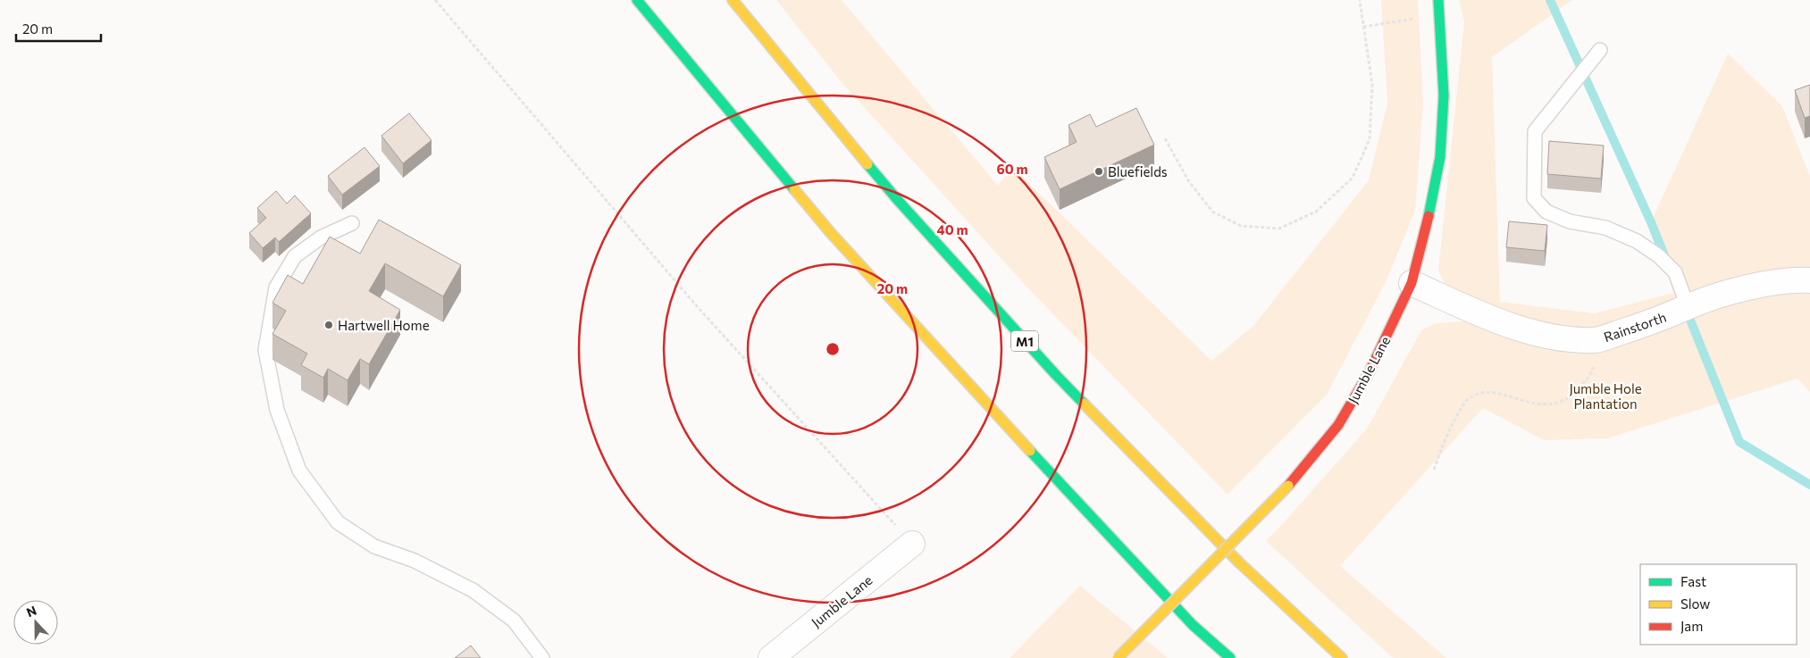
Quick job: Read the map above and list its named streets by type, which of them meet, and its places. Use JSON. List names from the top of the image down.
{
  "streets": {
    "main road": ["M1", "Jumble Lane"],
    "street": ["Rainstorth"]
  },
  "crossings": [
    ["Rainstorth", "Jumble Lane"]
  ],
  "parks": ["Jumble Hole Plantation"],
  "places": ["Bluefields", "Hartwell Home"],
  "legend": ["Fast", "Slow", "Jam"],
  "scale_bar": "20 m",
  "north": "top",
  "rings": ["60 m", "40 m", "20 m"]
}
